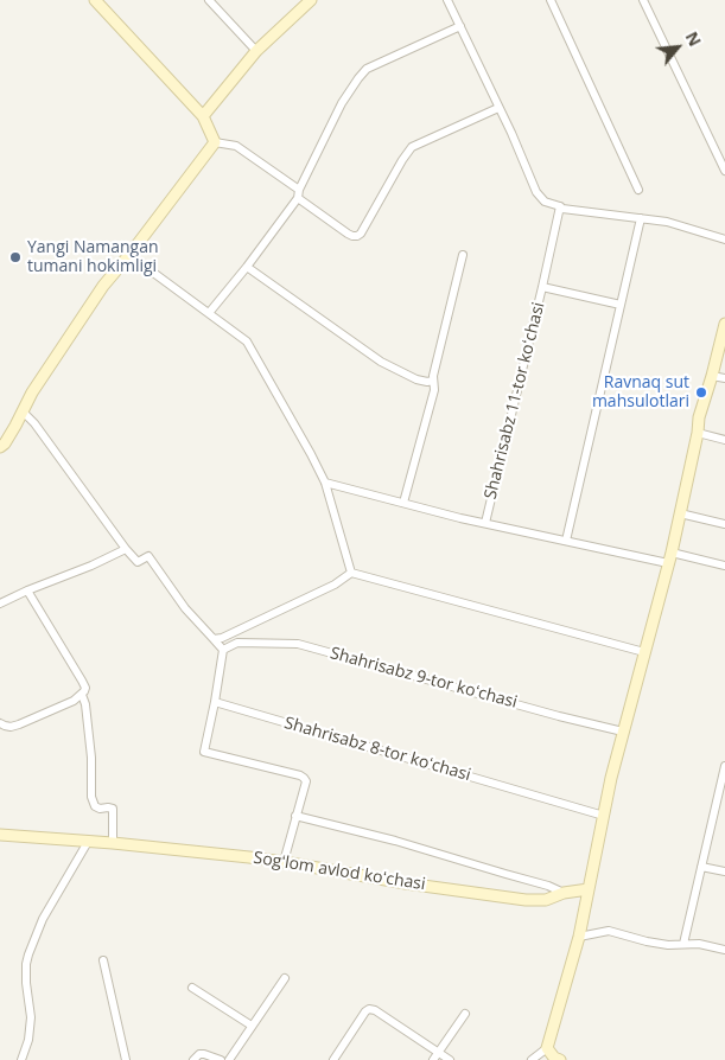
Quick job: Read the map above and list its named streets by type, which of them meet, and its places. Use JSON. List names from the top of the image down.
{
  "streets": {
    "street": [
      "Shahrisabz 11-tor koʻchasi",
      "Shahrisabz 9-tor koʻchasi",
      "Shahrisabz 8-tor koʻchasi",
      "Sogʻlom avlod koʻchasi"
    ]
  },
  "places": ["Yangi Namangan tumani hokimligi", "Ravnaq sut mahsulotlari"],
  "north": "top right"
}
